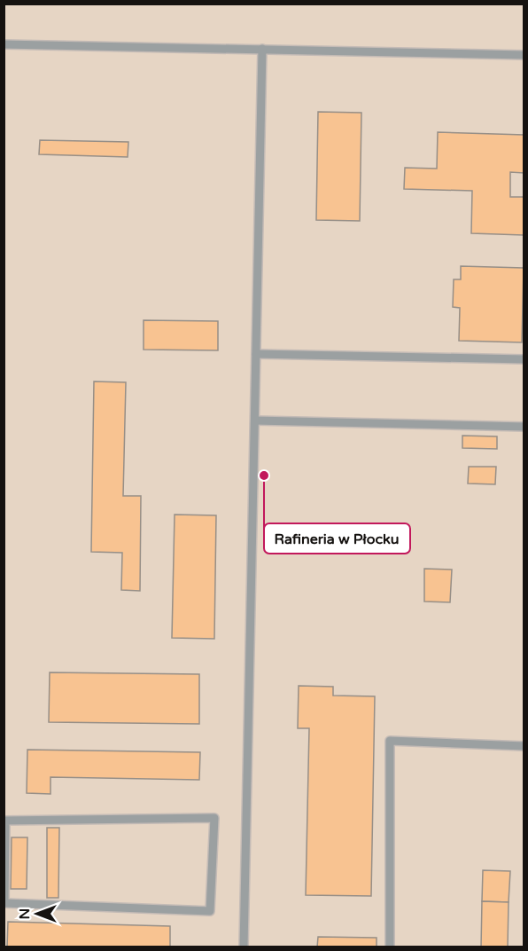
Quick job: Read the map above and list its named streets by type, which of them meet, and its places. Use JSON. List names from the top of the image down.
{
  "places": ["Rafineria w Płocku"],
  "north": "left"
}
